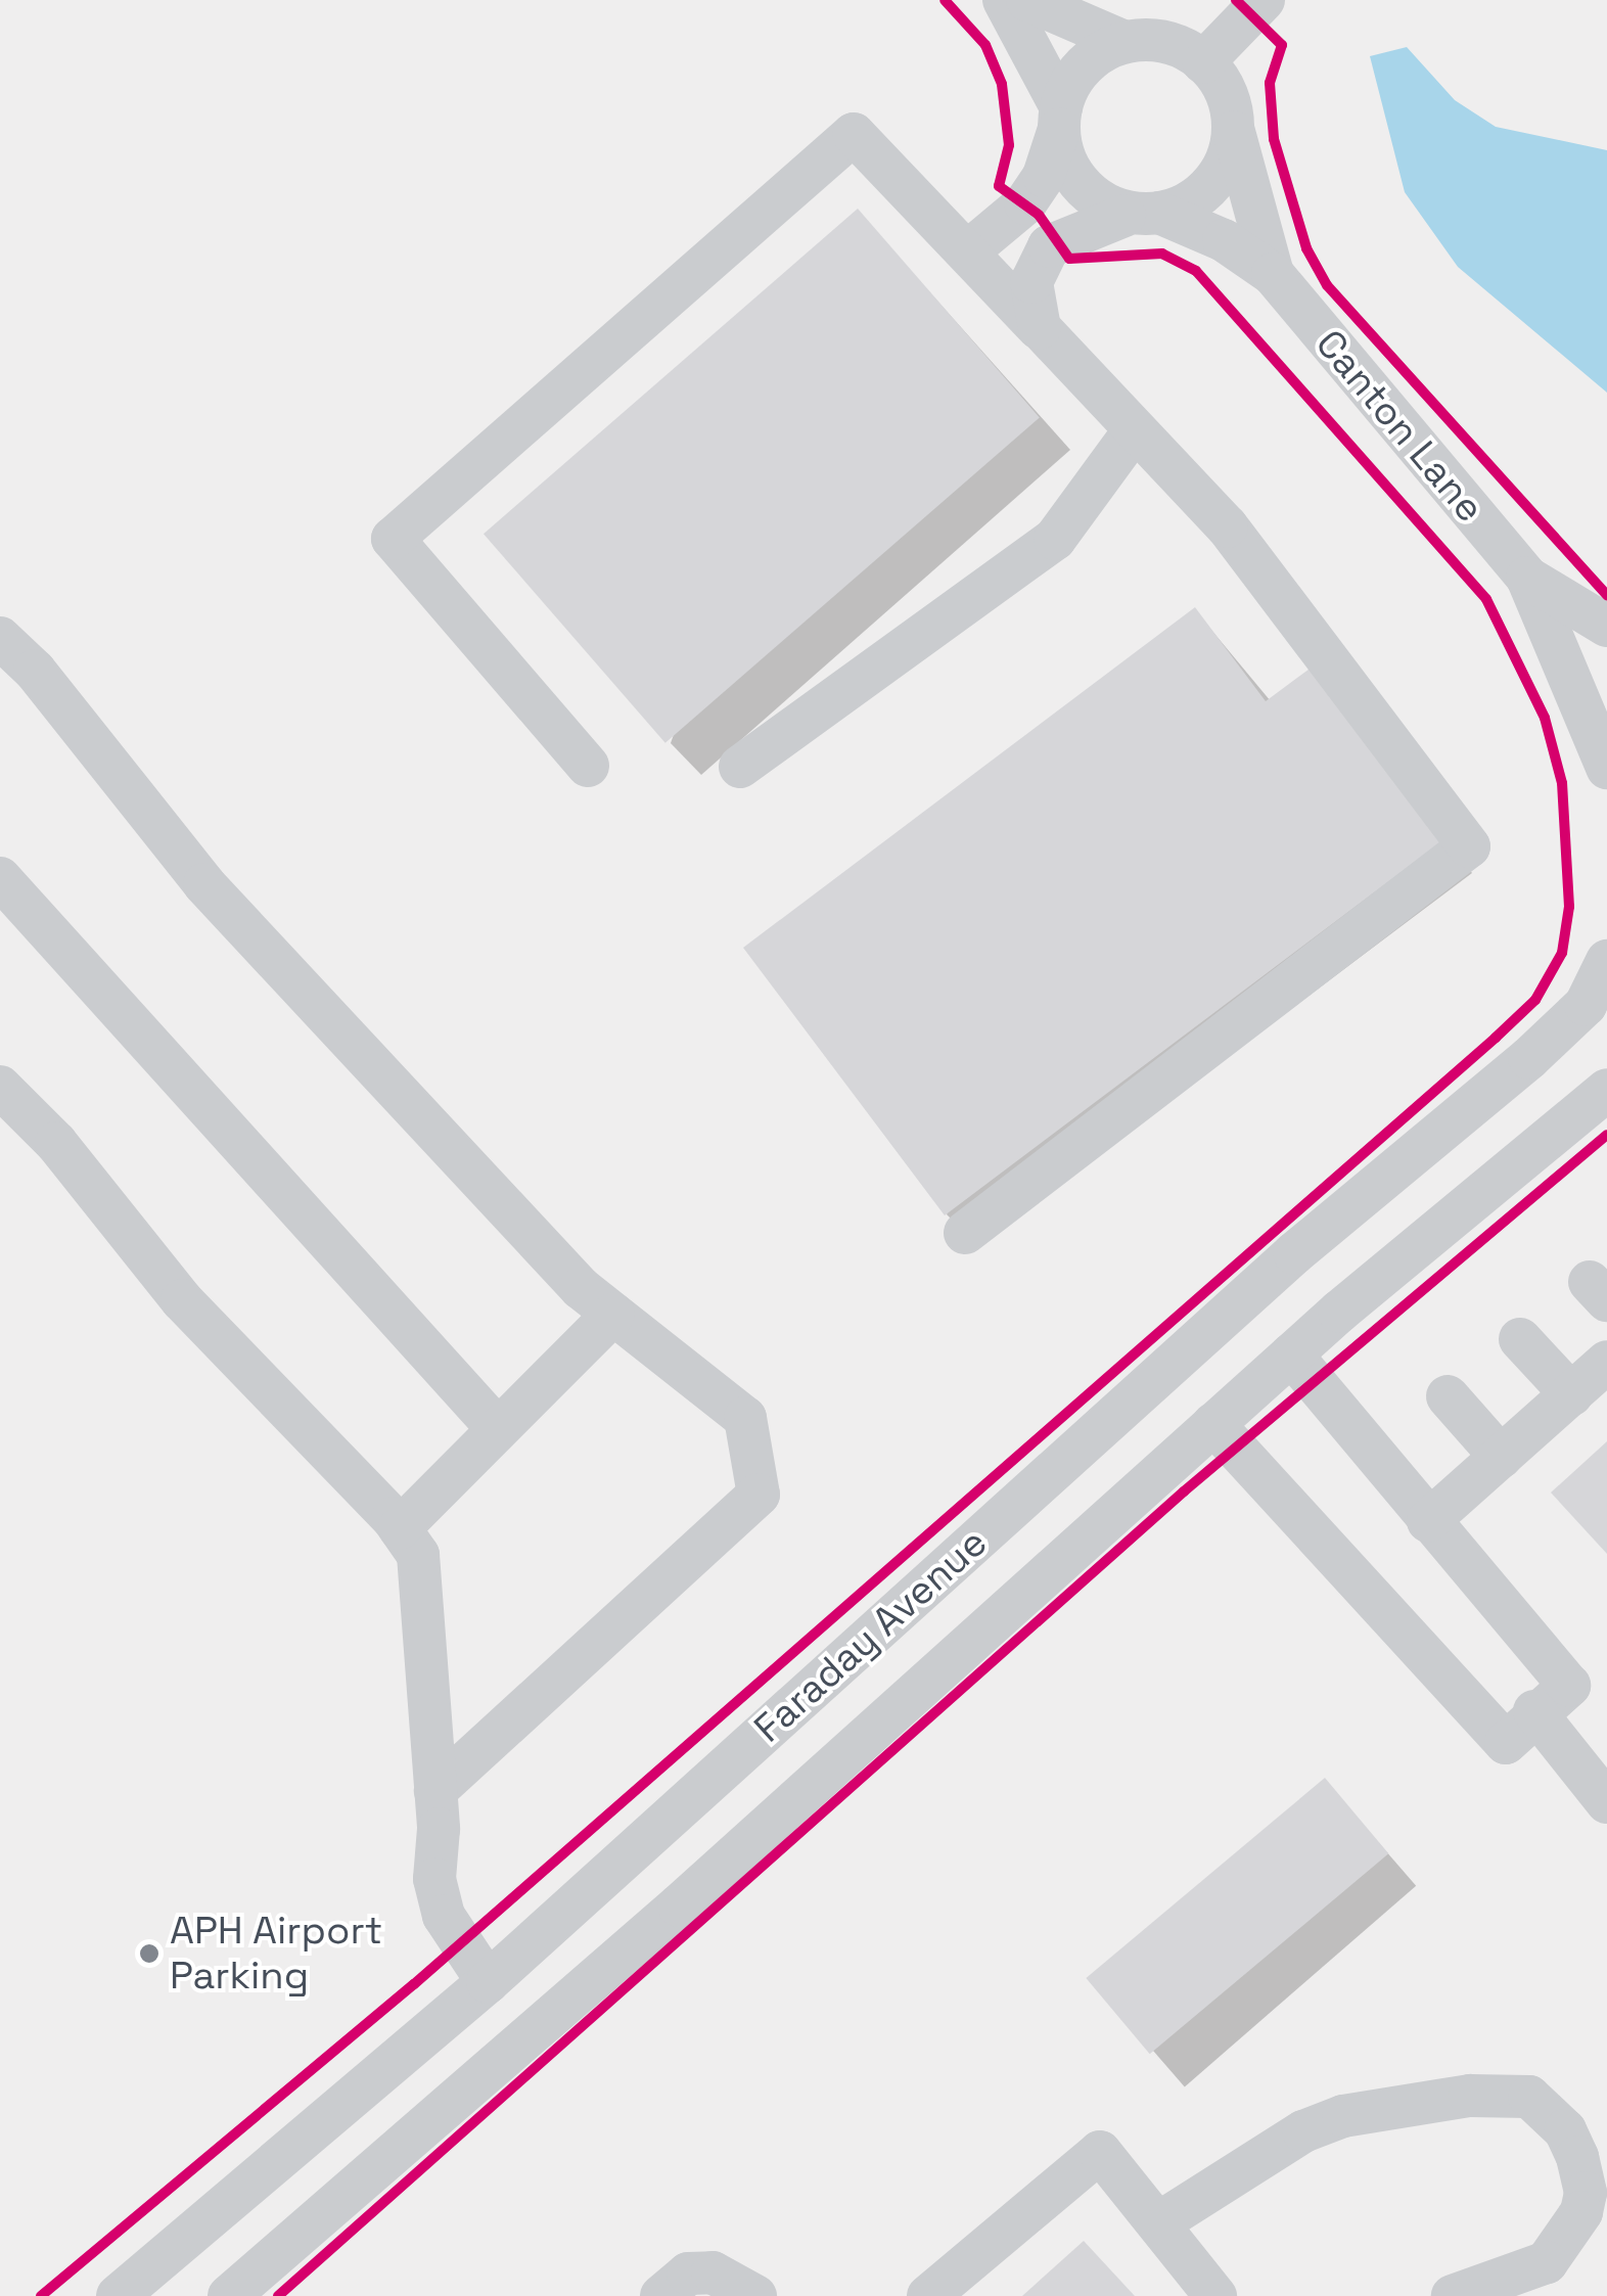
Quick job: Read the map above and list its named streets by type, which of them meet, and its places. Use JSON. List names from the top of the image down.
{
  "streets": {
    "street": ["Canton Lane", "Faraday Avenue"]
  },
  "places": ["APH Airport Parking"]
}
